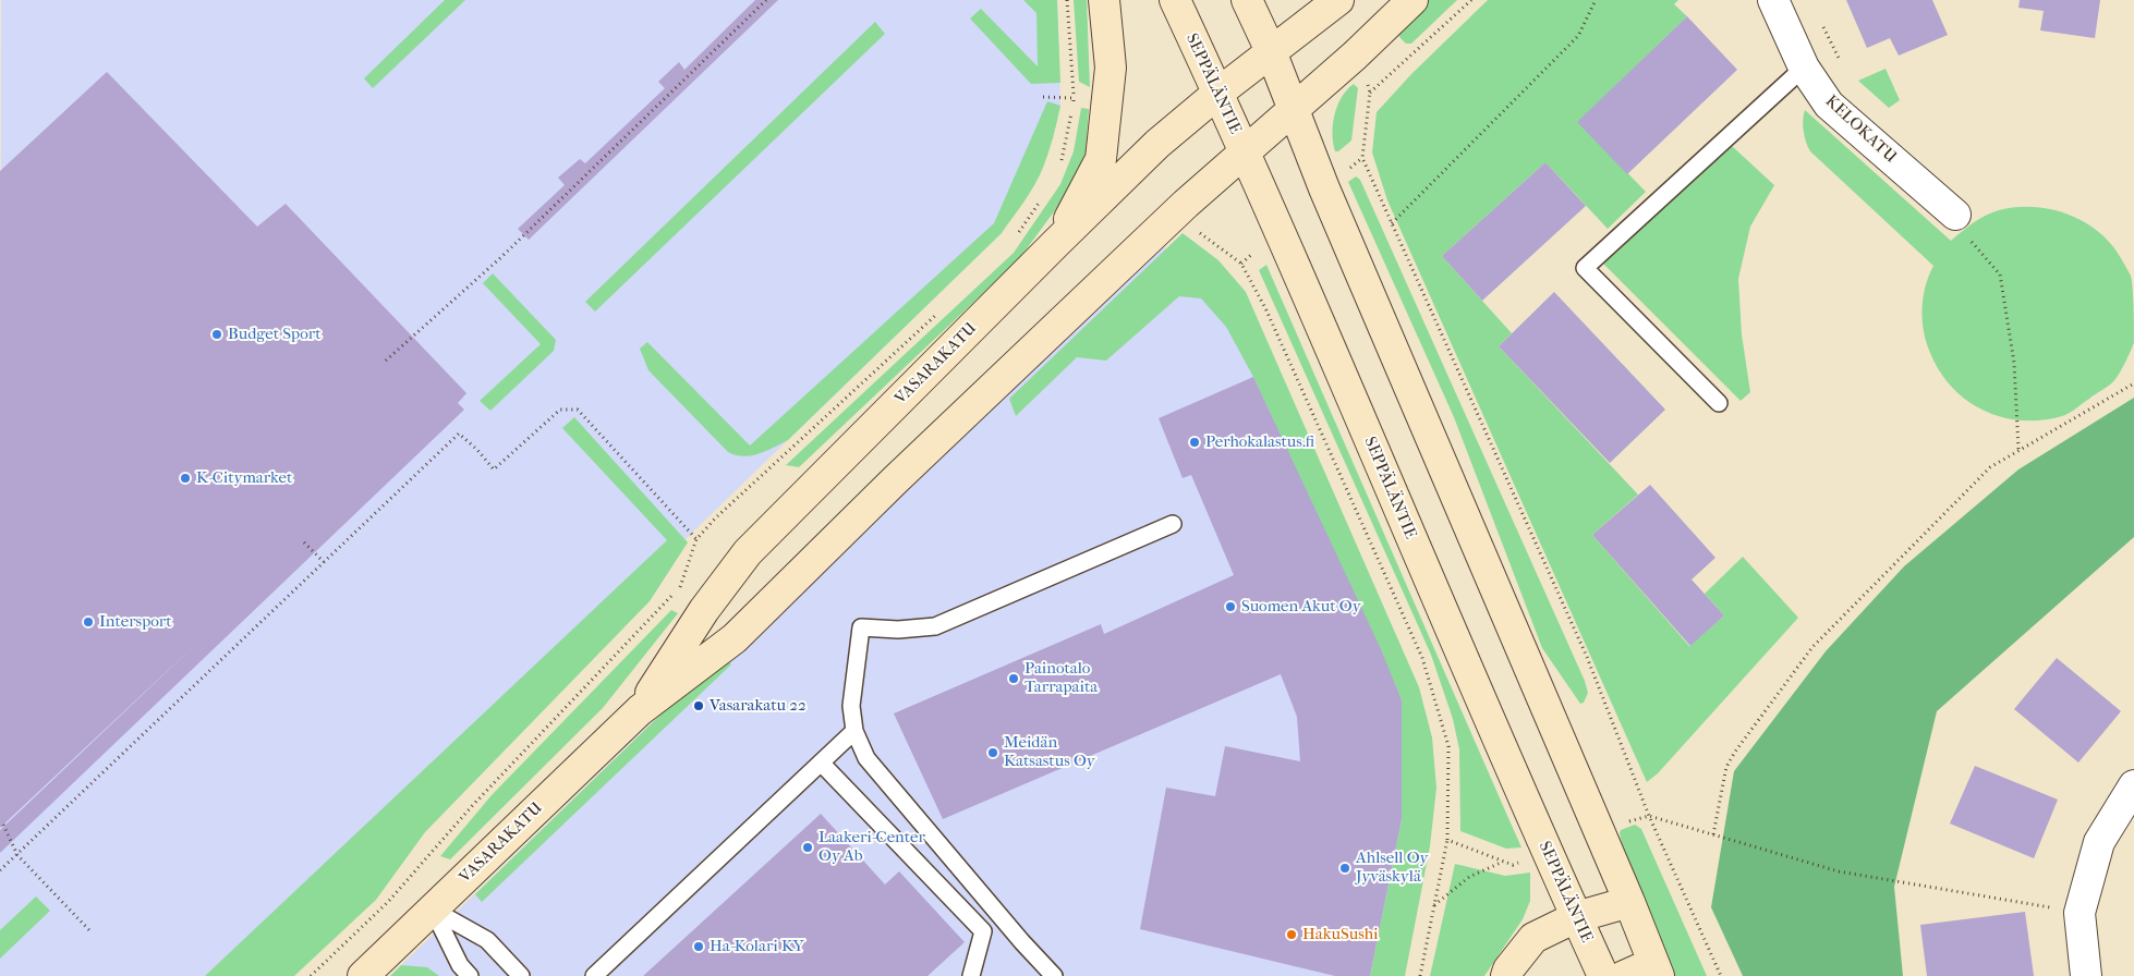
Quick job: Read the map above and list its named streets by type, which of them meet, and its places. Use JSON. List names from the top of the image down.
{
  "streets": {
    "street": ["SEPPÄLÄNTIE", "KELOKATU", "VASARAKATU"]
  },
  "crossings": [
    ["SEPPÄLÄNTIE", "VASARAKATU"]
  ],
  "places": [
    "Budget Sport",
    "Perhokalastus.fi",
    "K-Citymarket",
    "Suomen Akut Oy",
    "Intersport",
    "Painotalo Tarrapaita",
    "Vasarakatu 22",
    "Meidän Katsastus Oy",
    "Laakeri-Center Oy Ab",
    "Ahlsell Oy Jyväskylä",
    "HakuSushi",
    "Ha-Kolari KY"
  ]
}
